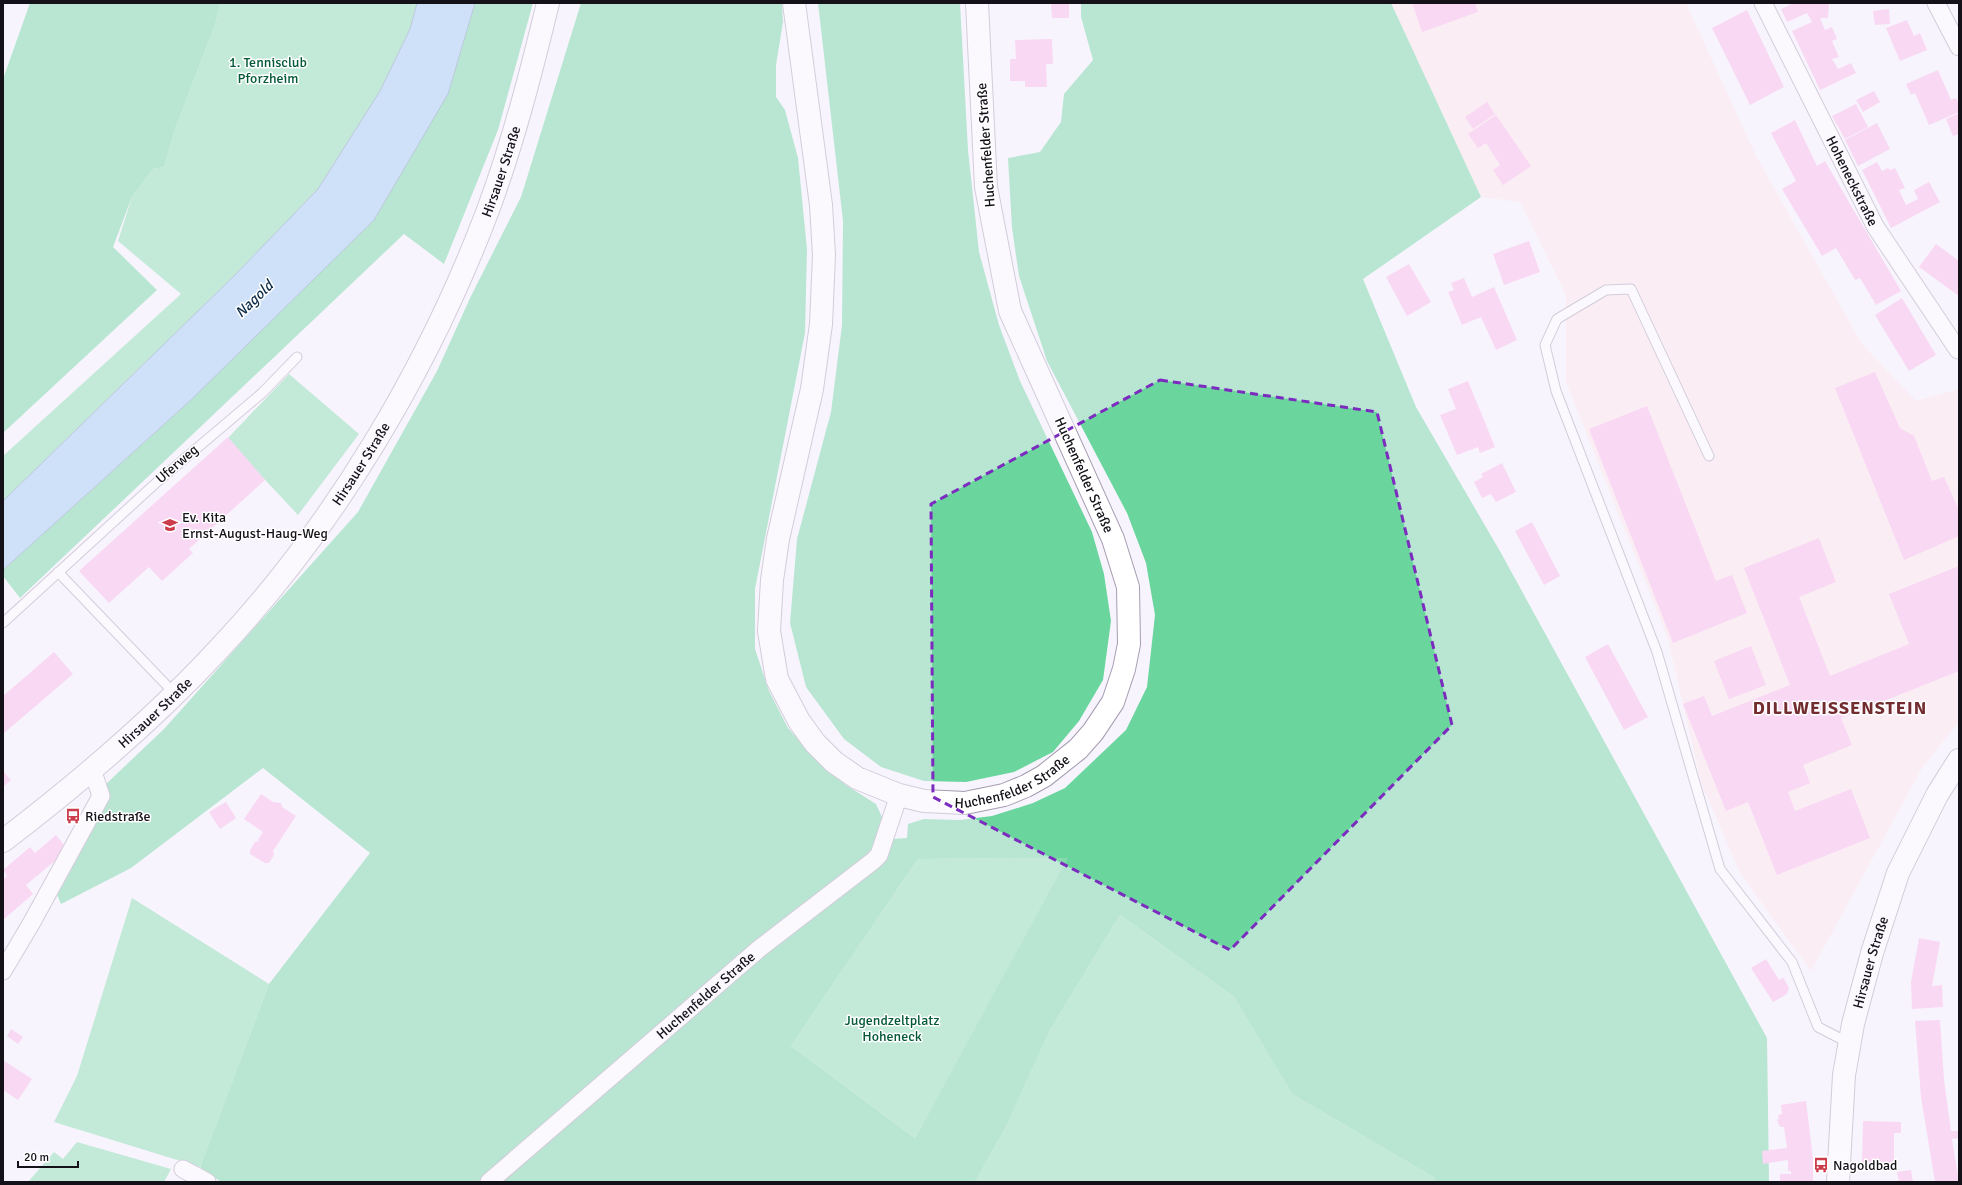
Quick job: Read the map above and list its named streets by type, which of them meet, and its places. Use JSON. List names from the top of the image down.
{
  "streets": {
    "main road": ["Huchenfelder Straße", "Hirsauer Straße"],
    "street": ["Hoheneckstraße"],
    "lane": ["Uferweg"]
  },
  "districts": ["DILLWEISSENSTEIN"],
  "water": ["Nagold"],
  "parks": ["1. Tennisclub Pforzheim", "Jugendzeltplatz Hoheneck"],
  "places": {
    "school or university": ["Ev. Kita Ernst-August-Haug-Weg"],
    "bus stop": ["Riedstraße", "Nagoldbad"]
  },
  "scale_bar": "20 m"
}
